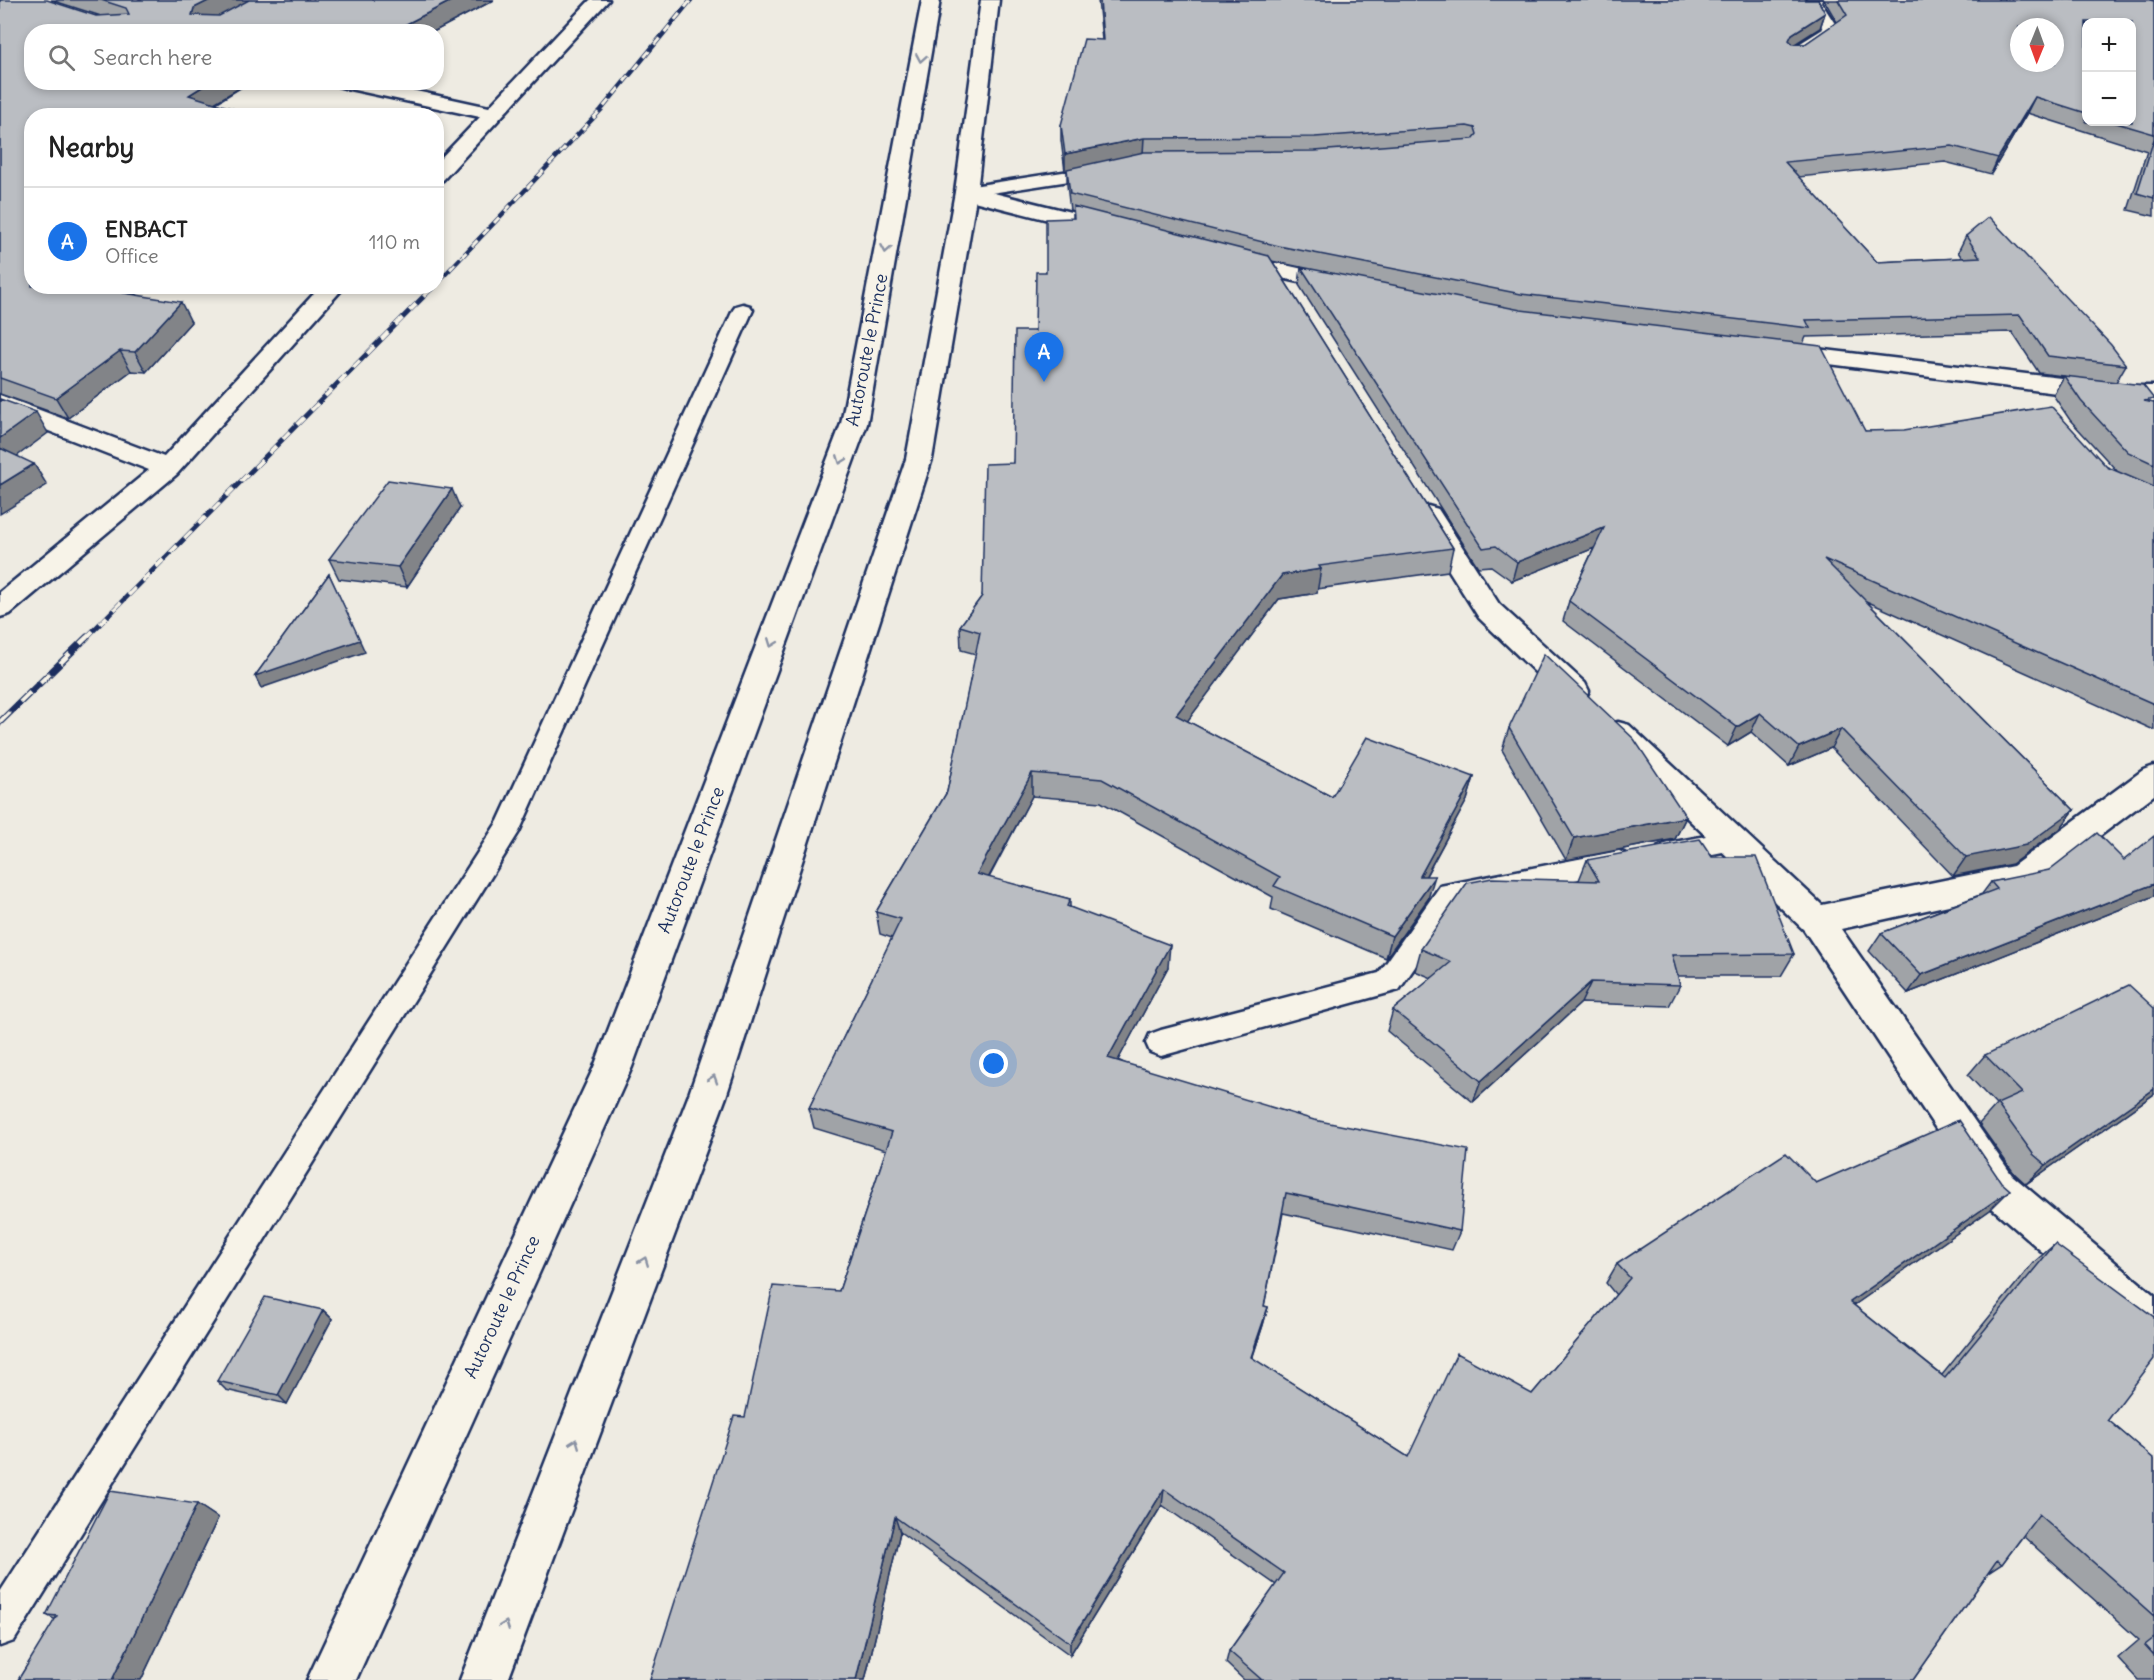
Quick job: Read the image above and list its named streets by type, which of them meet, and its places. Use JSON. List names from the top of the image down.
{
  "streets": {
    "main road": ["Autoroute le Prince"]
  },
  "north": "bottom",
  "page": {
    "map_buttons": ["+", "−"],
    "search": "Search here",
    "heading": "Nearby",
    "list": [
      {
        "mark": "A",
        "name": "ENBACT",
        "note": "Office",
        "value": "110 m"
      }
    ],
    "pins": "A"
  }
}
